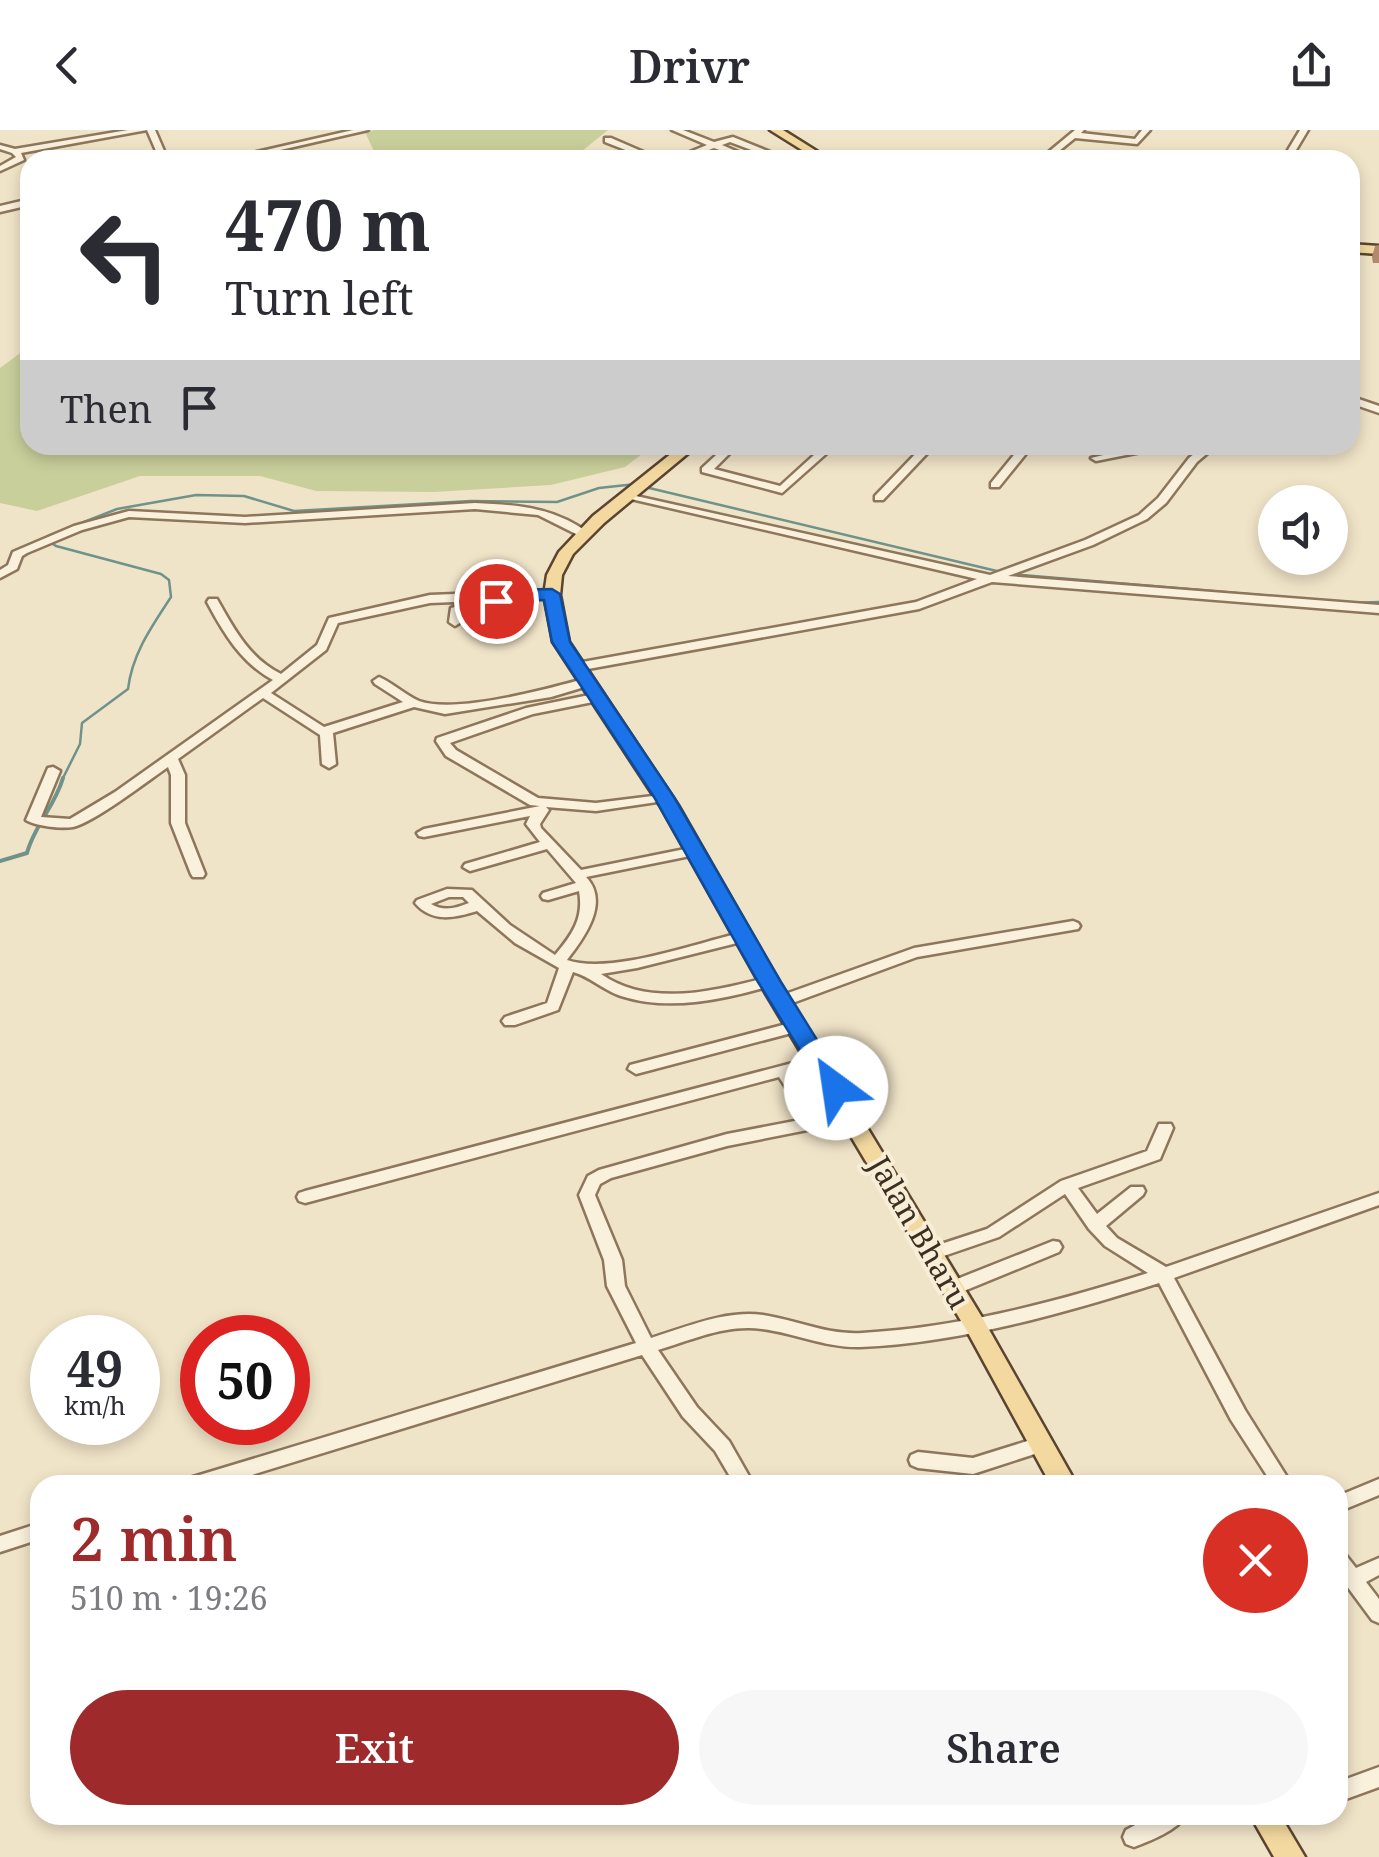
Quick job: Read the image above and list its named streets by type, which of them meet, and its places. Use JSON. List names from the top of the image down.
{
  "streets": {
    "main road": ["Jalan Bharu"]
  },
  "page": {
    "header": "Drivr",
    "turn": ["470 m", "Turn left"],
    "then": "Then",
    "speed": "49 km/h",
    "limit": "50",
    "heading": ["2 min", "510 m · 19:26"],
    "buttons": ["Exit", "Share"]
  }
}
